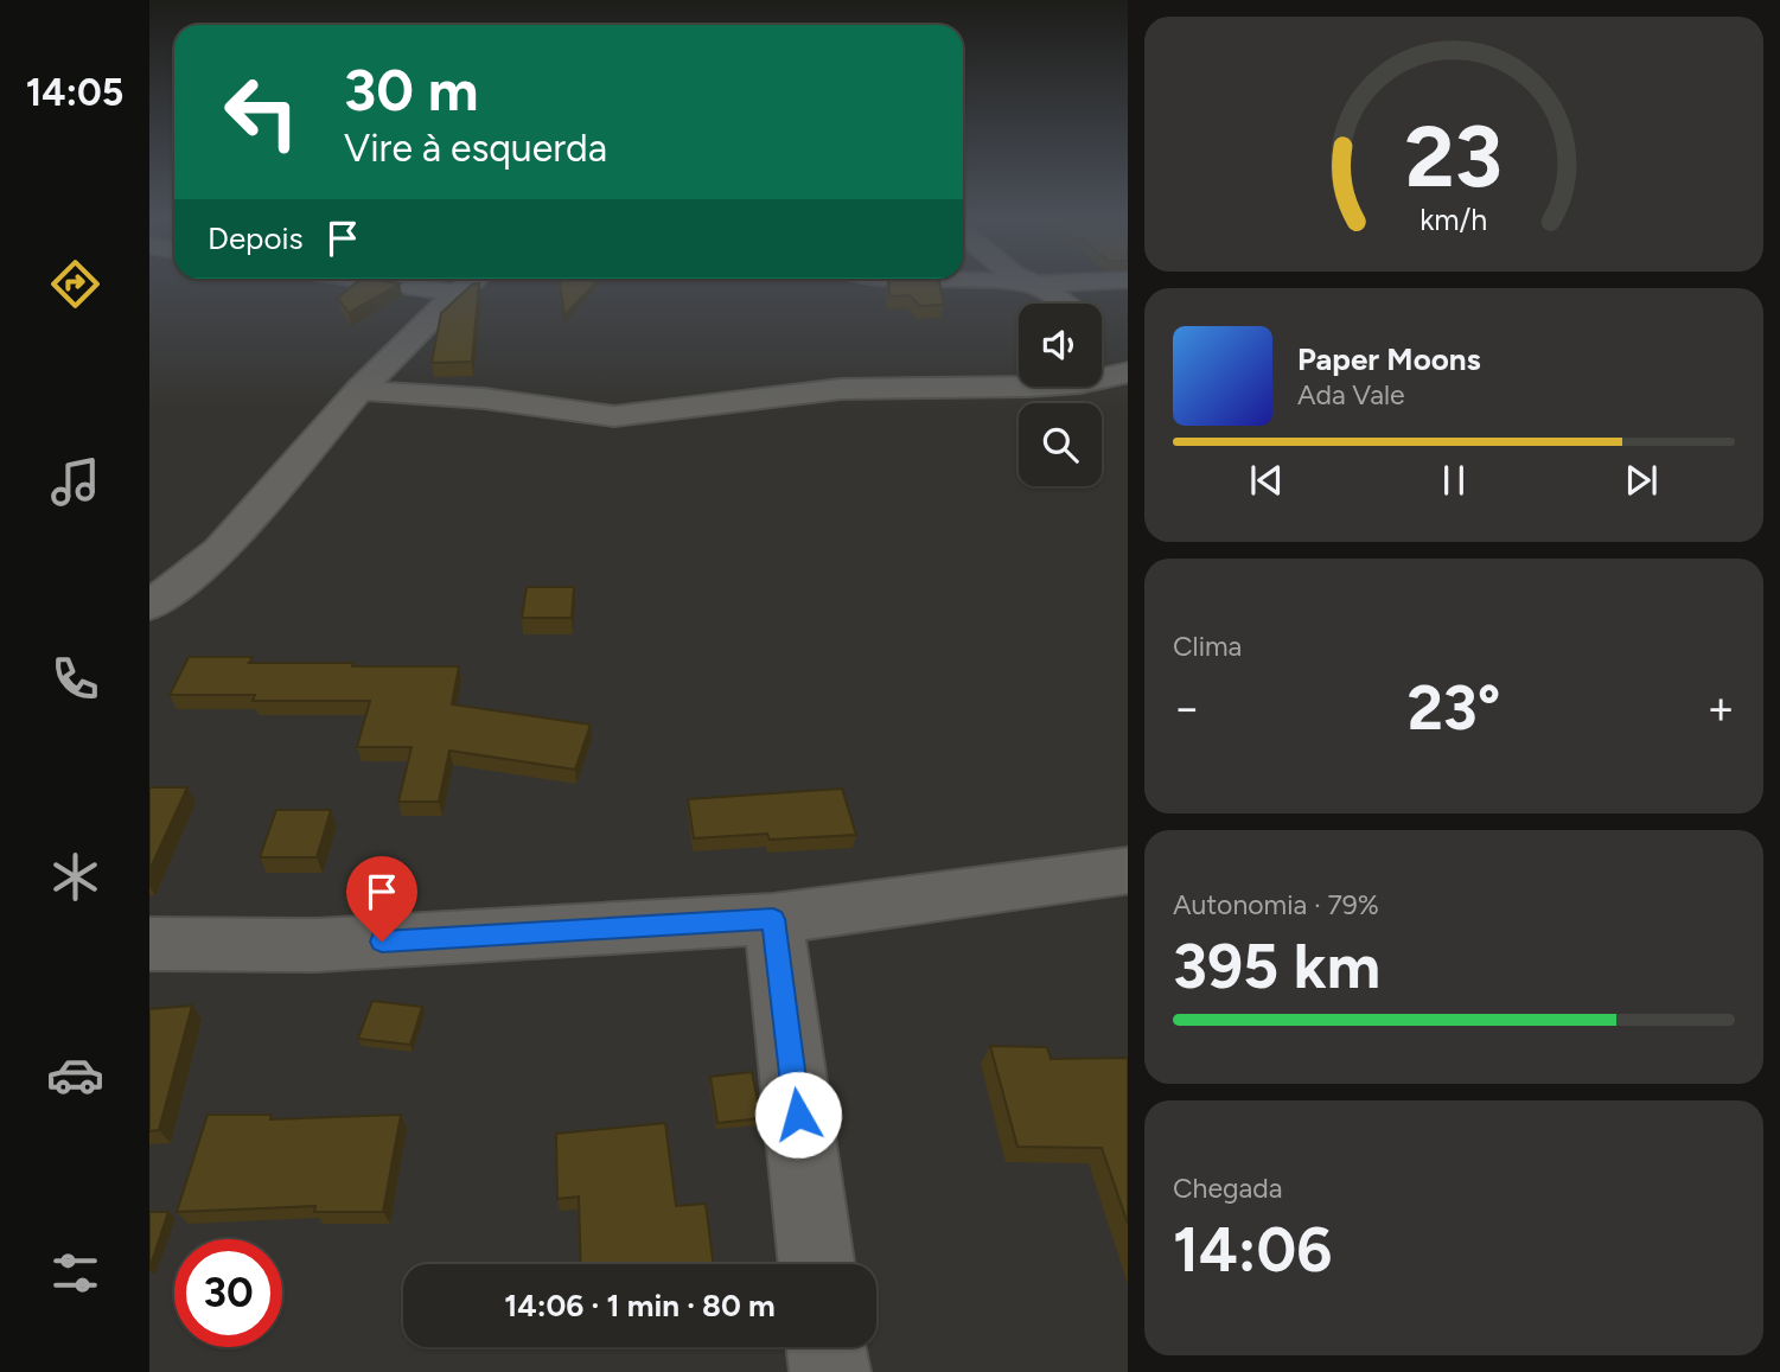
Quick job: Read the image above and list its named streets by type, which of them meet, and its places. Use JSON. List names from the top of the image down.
{
  "page": {
    "tabs": "14:05",
    "turn": ["30 m", "Vire à esquerda"],
    "then": "Depois",
    "song": ["Paper Moons", "Ada Vale"],
    "tile": [
      "Clima",
      ["Autonomia · 79%", "395 km"],
      ["Chegada", "14:06"]
    ],
    "heat": ["−", "23°", "+"],
    "limit": "30",
    "trip": "14:06 · 1 min · 80 m",
    "gauge": ["23", "km/h"]
  }
}
